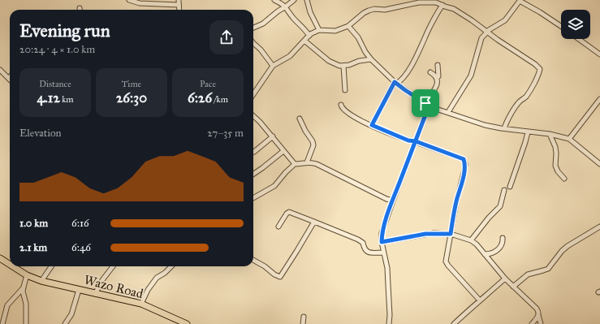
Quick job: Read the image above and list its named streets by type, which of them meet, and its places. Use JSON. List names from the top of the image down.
{
  "streets": {
    "main road": ["Wazo Road"]
  },
  "page": {
    "heading": ["Evening run", "20:24 · 4 × 1.0 km"],
    "stats": [
      ["Distance", "4.12 km"],
      ["Time", "26:30"],
      ["Pace", "6:26 /km"]
    ],
    "chart": ["Elevation", "27–35 m"],
    "list": [
      {
        "name": "1.0 km",
        "note": "6:16"
      },
      {
        "name": "2.1 km",
        "note": "6:46"
      }
    ]
  }
}
